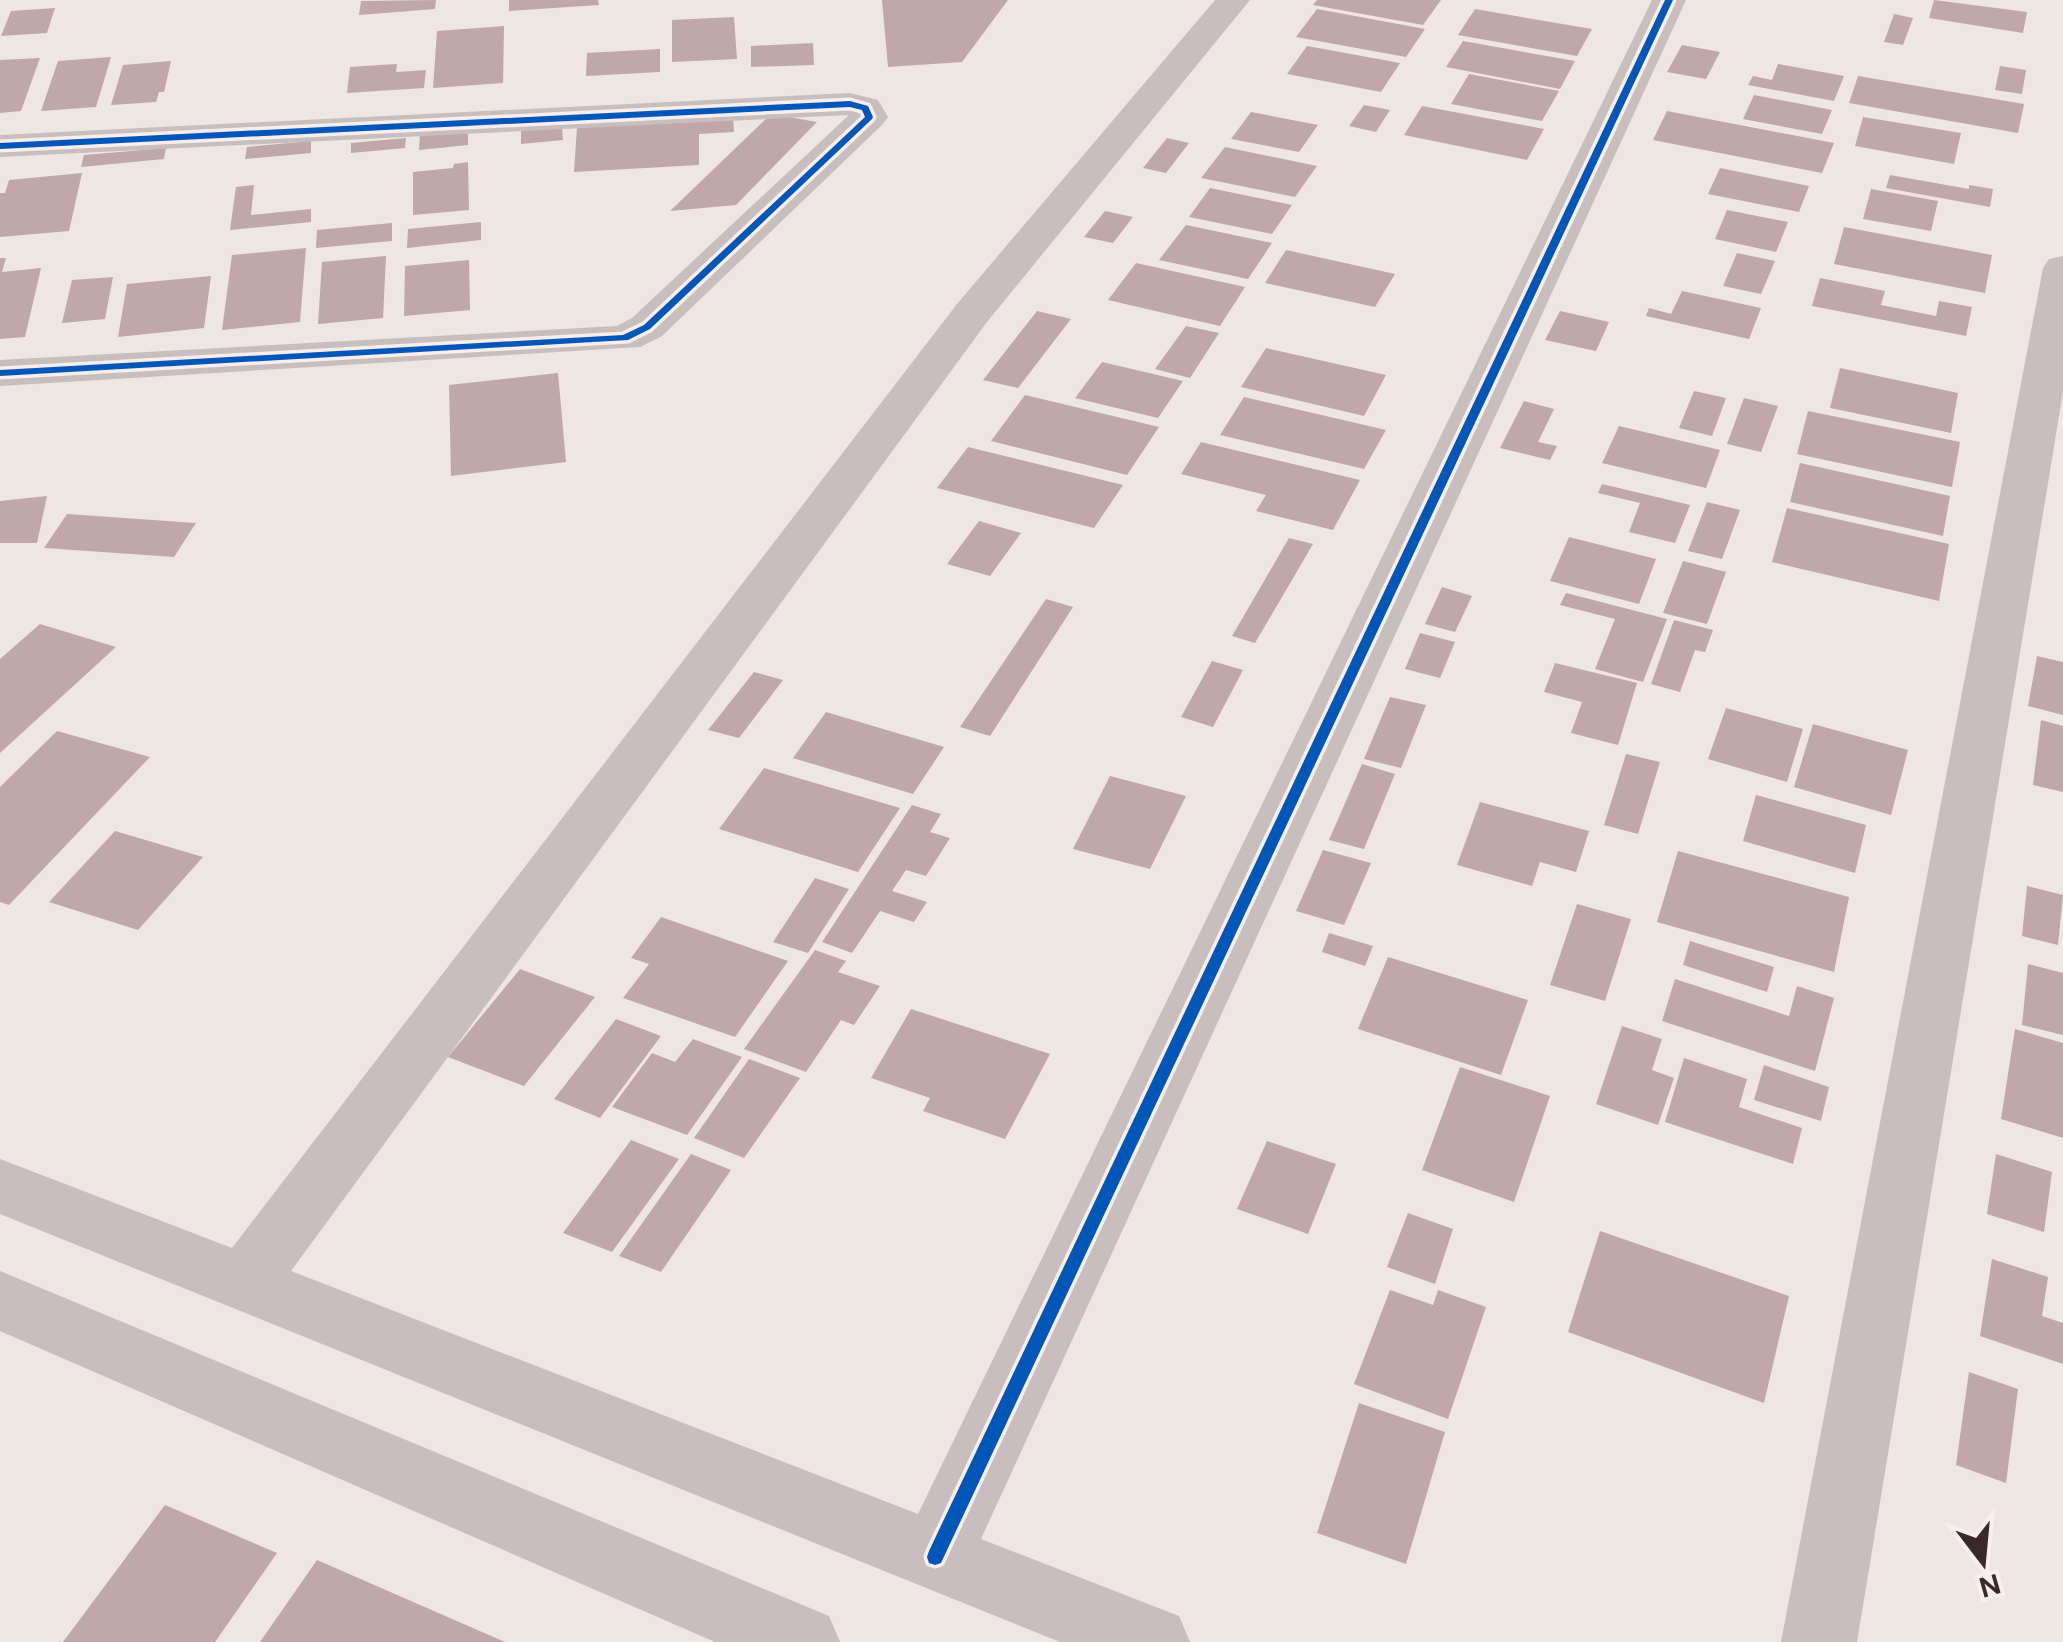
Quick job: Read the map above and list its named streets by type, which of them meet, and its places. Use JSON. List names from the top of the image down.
{
  "north": "bottom"
}
